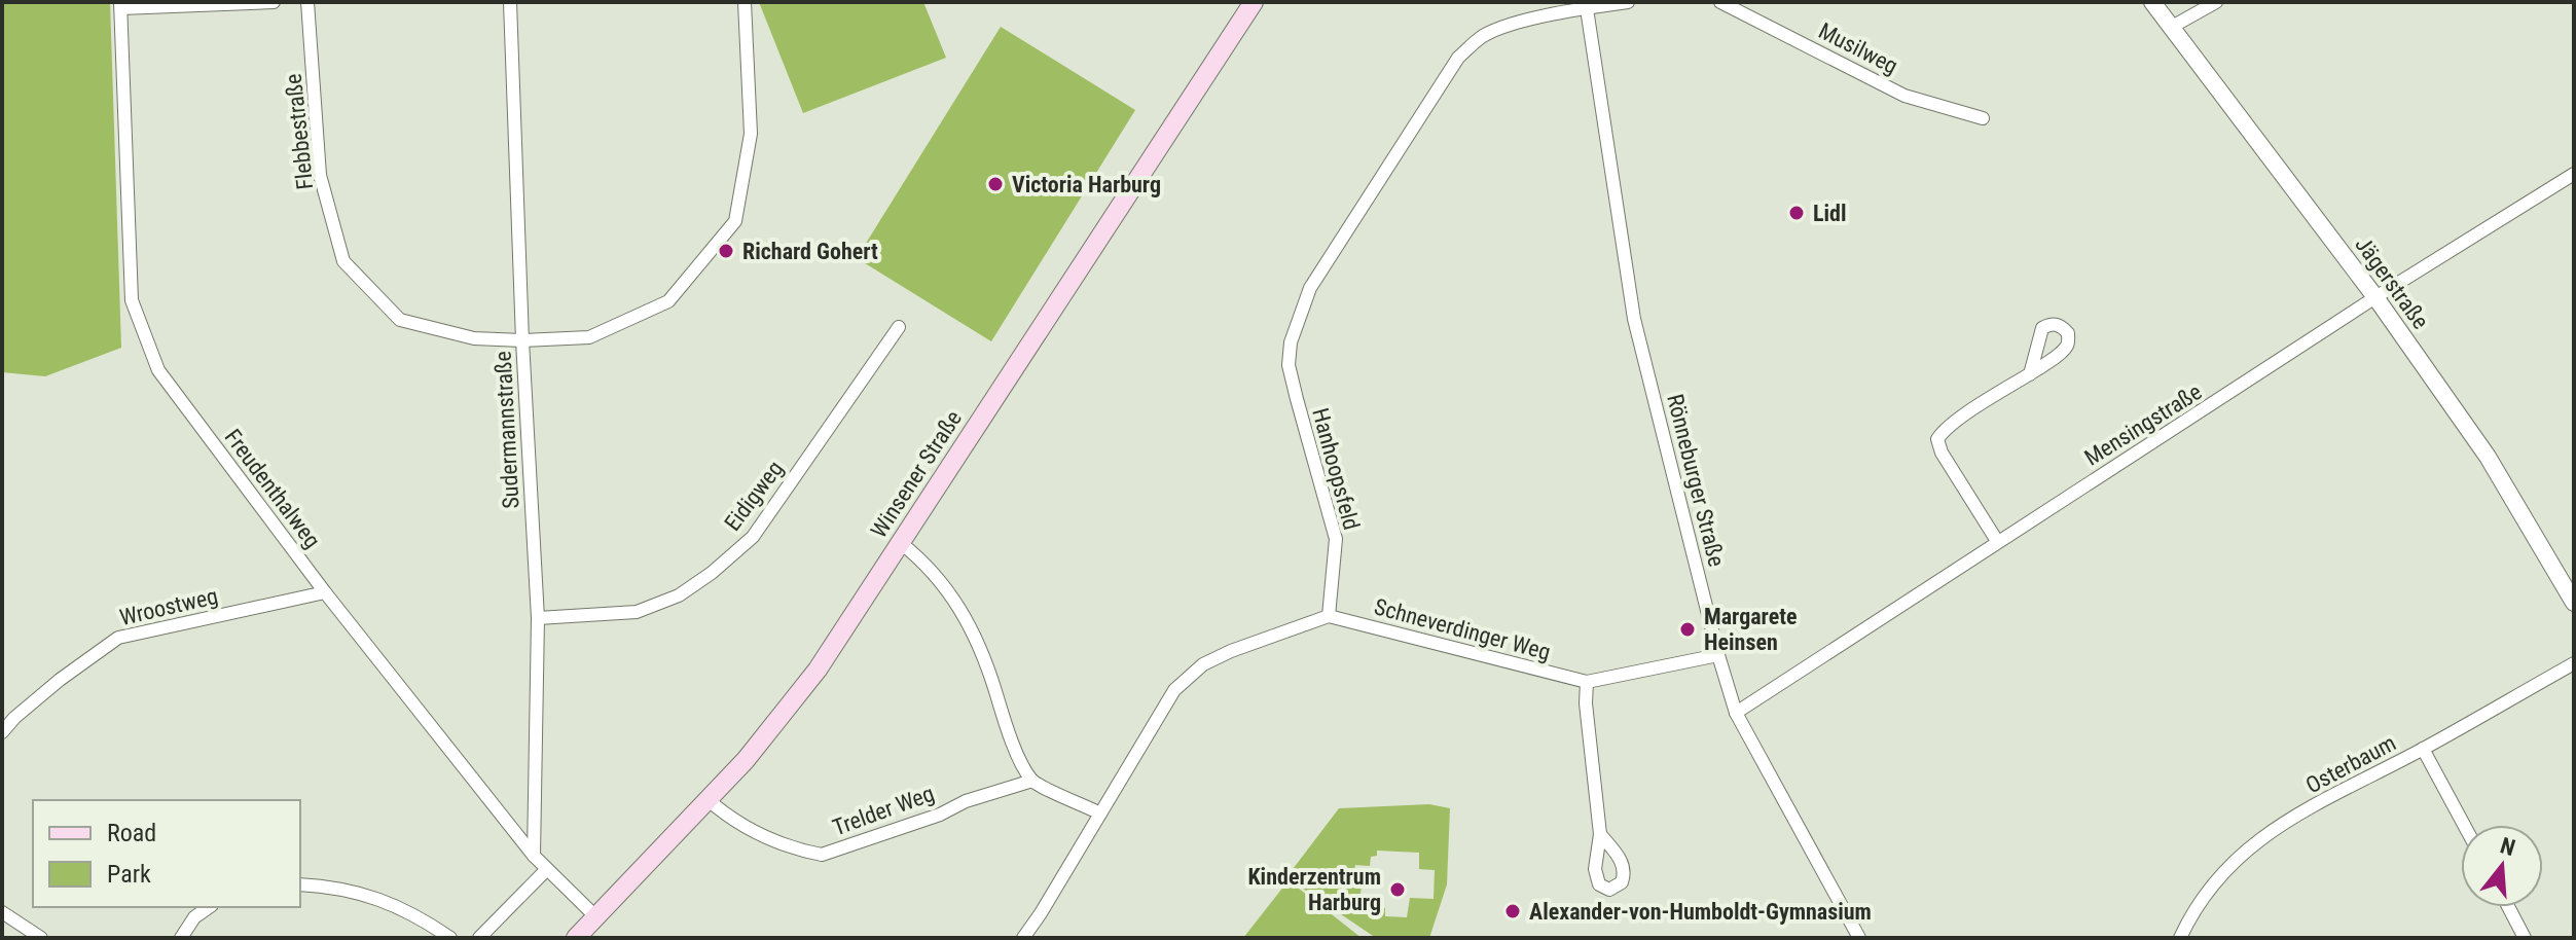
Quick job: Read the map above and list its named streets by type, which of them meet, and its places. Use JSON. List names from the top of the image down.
{
  "streets": {
    "main road": ["Winsener Straße"],
    "street": [
      "Musilweg",
      "Flebbestraße",
      "Jägerstraße",
      "Mensingstraße",
      "Sudermannstraße",
      "Hanhoopsfeld",
      "Rönneburger Straße",
      "Freudenthalweg",
      "Eidigweg",
      "Wroostweg",
      "Schneverdinger Weg",
      "Osterbaum",
      "Trelder Weg"
    ]
  },
  "crossings": [
    ["Flebbestraße", "Sudermannstraße"],
    ["Jägerstraße", "Mensingstraße"],
    ["Mensingstraße", "Rönneburger Straße"],
    ["Sudermannstraße", "Freudenthalweg"],
    ["Sudermannstraße", "Eidigweg"],
    ["Hanhoopsfeld", "Rönneburger Straße"],
    ["Hanhoopsfeld", "Schneverdinger Weg"],
    ["Winsener Straße", "Freudenthalweg"],
    ["Winsener Straße", "Trelder Weg"],
    ["Rönneburger Straße", "Schneverdinger Weg"],
    ["Freudenthalweg", "Wroostweg"]
  ],
  "places": [
    "Victoria Harburg",
    "Lidl",
    "Richard Gohert",
    "Margarete Heinsen",
    "Kinderzentrum Harburg",
    "Alexander-von-Humboldt-Gymnasium"
  ],
  "legend": ["Road", "Park"],
  "north": "top"
}
